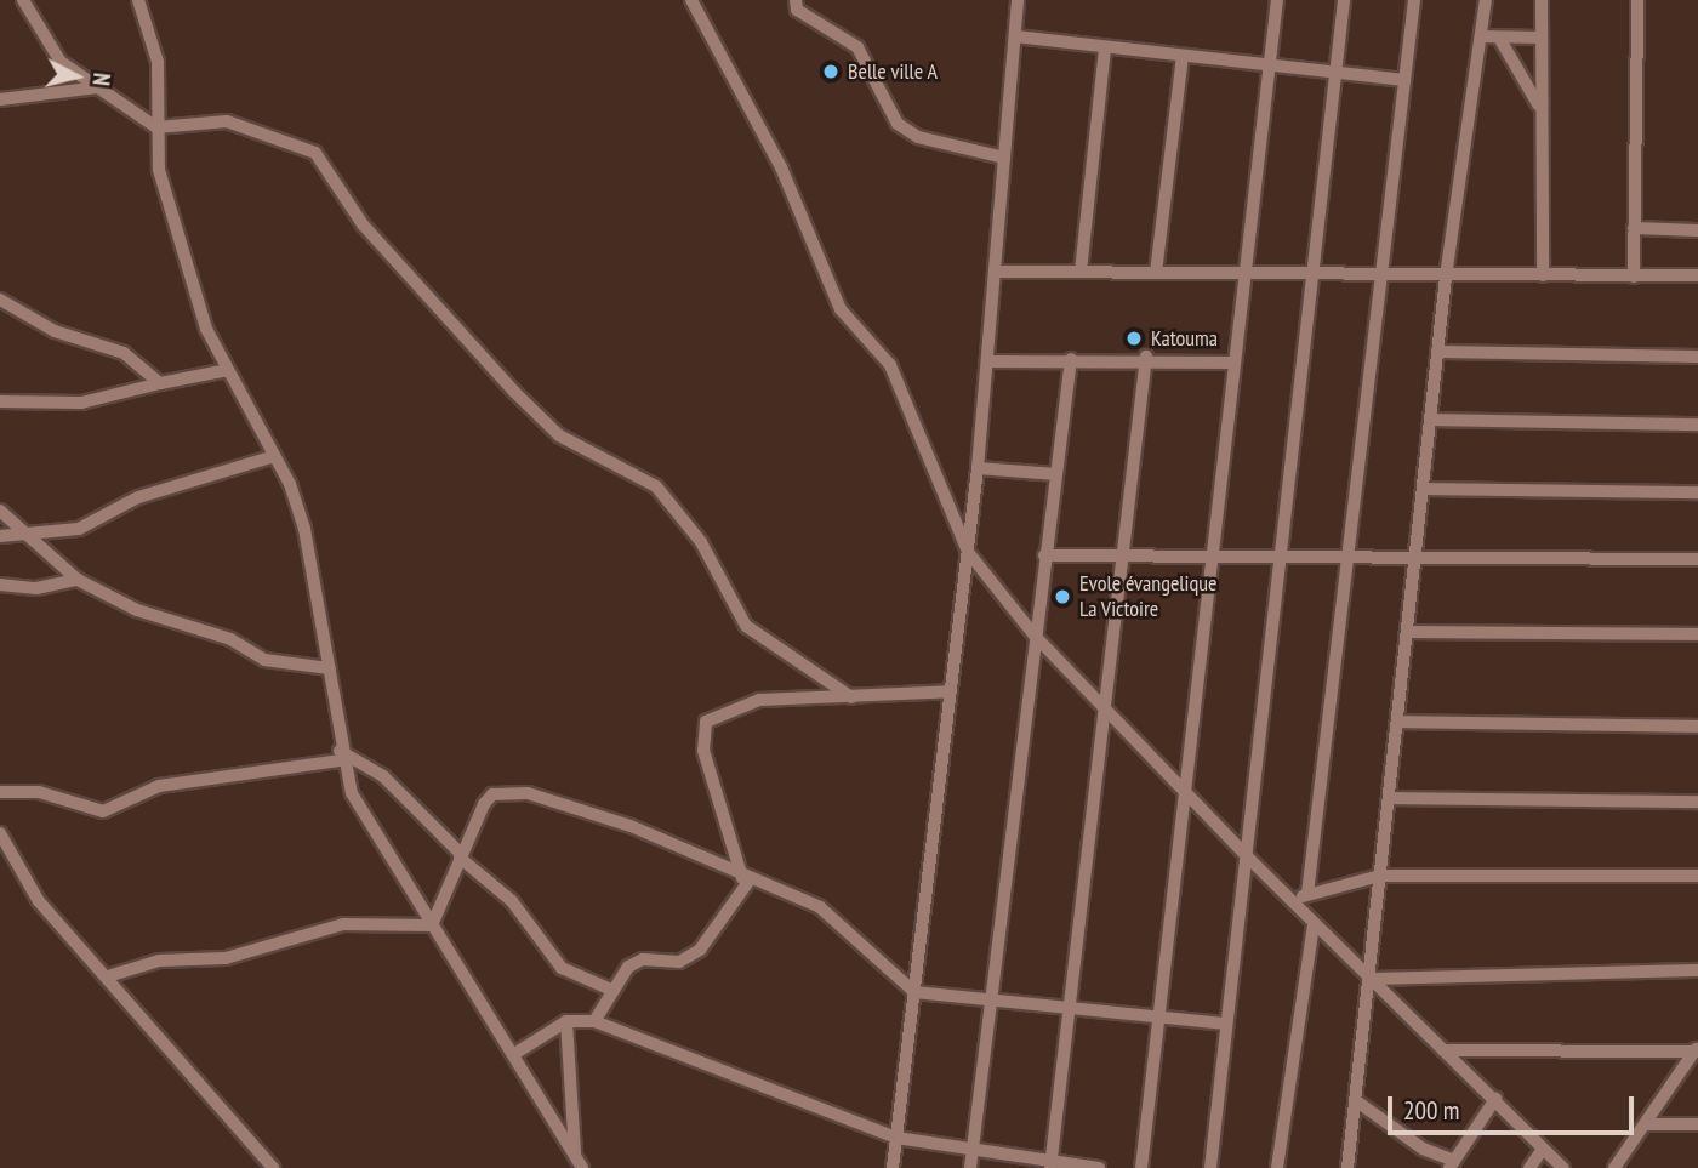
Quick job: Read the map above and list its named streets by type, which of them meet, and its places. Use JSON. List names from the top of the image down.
{
  "places": ["Belle ville A", "Katouma", "Evole évangelique La Victoire"],
  "scale_bar": "200 m",
  "north": "right"
}
